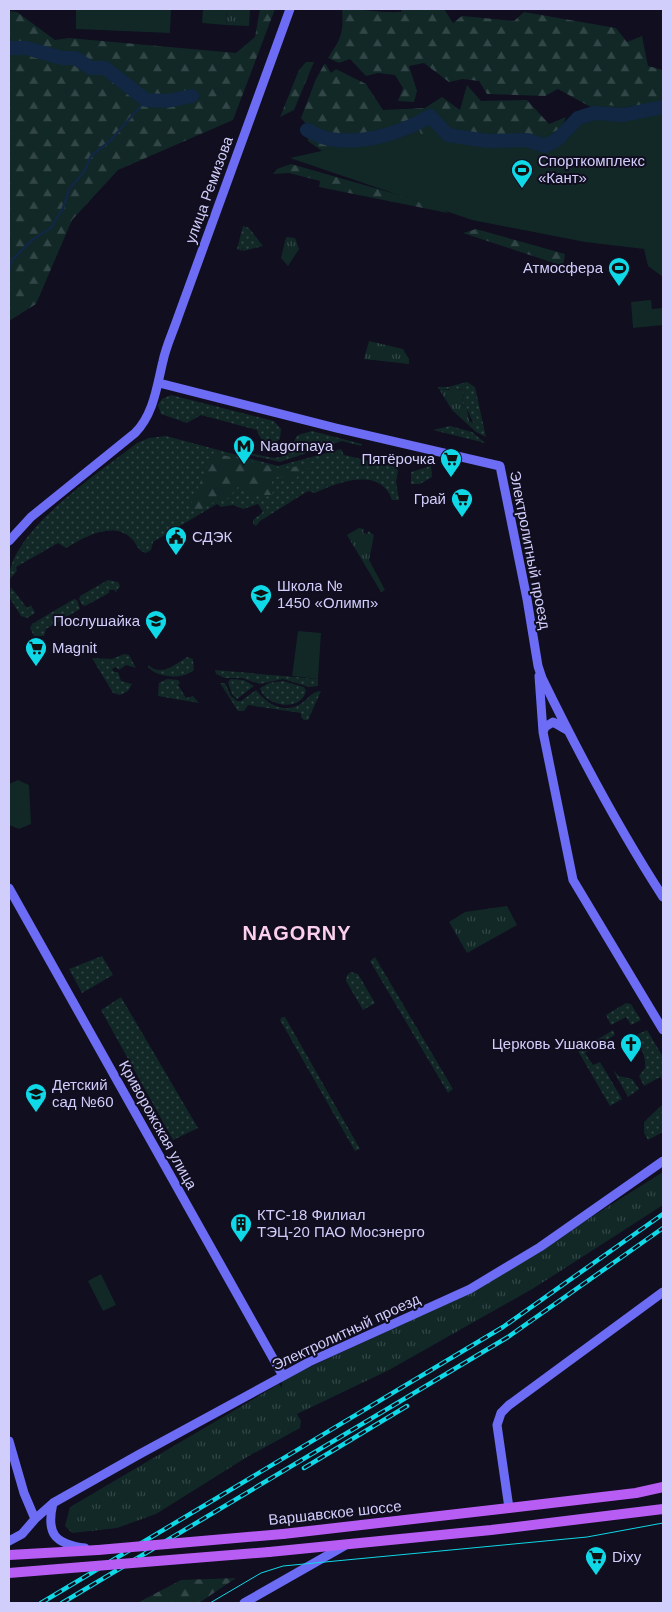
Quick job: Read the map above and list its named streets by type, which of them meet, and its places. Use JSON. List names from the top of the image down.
{
  "streets": {
    "main road": ["Варшавское шоссе"],
    "street": ["улица Ремизова", "Электролитный проезд", "Криворожская улица"]
  },
  "crossings": [
    ["улица Ремизова", "Электролитный проезд"],
    ["Электролитный проезд", "Криворожская улица"]
  ],
  "districts": ["NAGORNY"],
  "places": {
    "sports": ["Спорткомплекс «Кант»", "Атмосфера"],
    "metro station": ["Nagornaya"],
    "supermarket": [
      "Пятёрочка",
      "Грай",
      "Magnit",
      "Dixy"
    ],
    "public building": ["СДЭК"],
    "school or university": ["Школа № 1450 «Олимп»", "Послушайка", "Детский сад №60"],
    "church": ["Церковь Ушакова"],
    "building": ["КТС-18 Филиал ТЭЦ-20 ПАО Мосэнерго"]
  }
}
